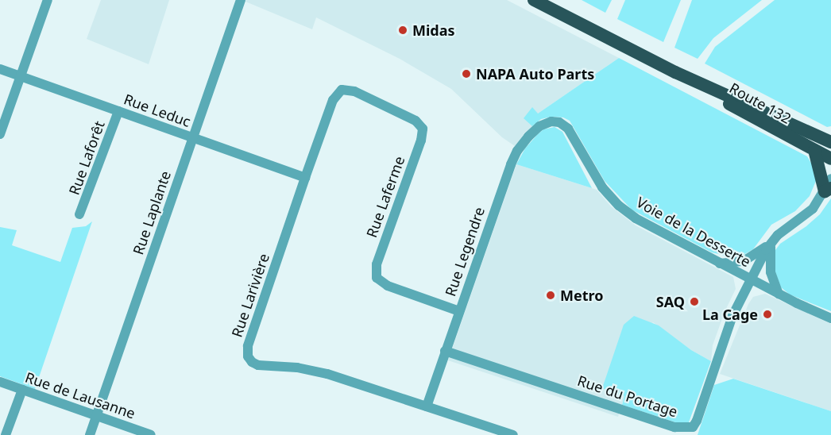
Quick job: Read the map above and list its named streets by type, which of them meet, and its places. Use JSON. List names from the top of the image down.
{
  "streets": {
    "highway": ["Route 132"],
    "street": [
      "Rue Leduc",
      "Rue Laforêt",
      "Rue Laferme",
      "Rue Laplante",
      "Voie de la Desserte",
      "Rue Legendre",
      "Rue Larivière",
      "Rue de Lausanne",
      "Rue du Portage"
    ]
  },
  "crossings": [
    ["Rue Leduc", "Rue Laforêt"],
    ["Rue Leduc", "Rue Laplante"],
    ["Rue Leduc", "Rue Larivière"],
    ["Rue Laferme", "Rue Legendre"],
    ["Rue Laferme", "Rue Larivière"],
    ["Rue Laplante", "Rue de Lausanne"],
    ["Voie de la Desserte", "Rue Legendre"],
    ["Voie de la Desserte", "Rue du Portage"],
    ["Rue Legendre", "Rue Larivière"],
    ["Rue Legendre", "Rue du Portage"]
  ],
  "places": [
    "Midas",
    "NAPA Auto Parts",
    "Metro",
    "SAQ",
    "La Cage"
  ]
}
